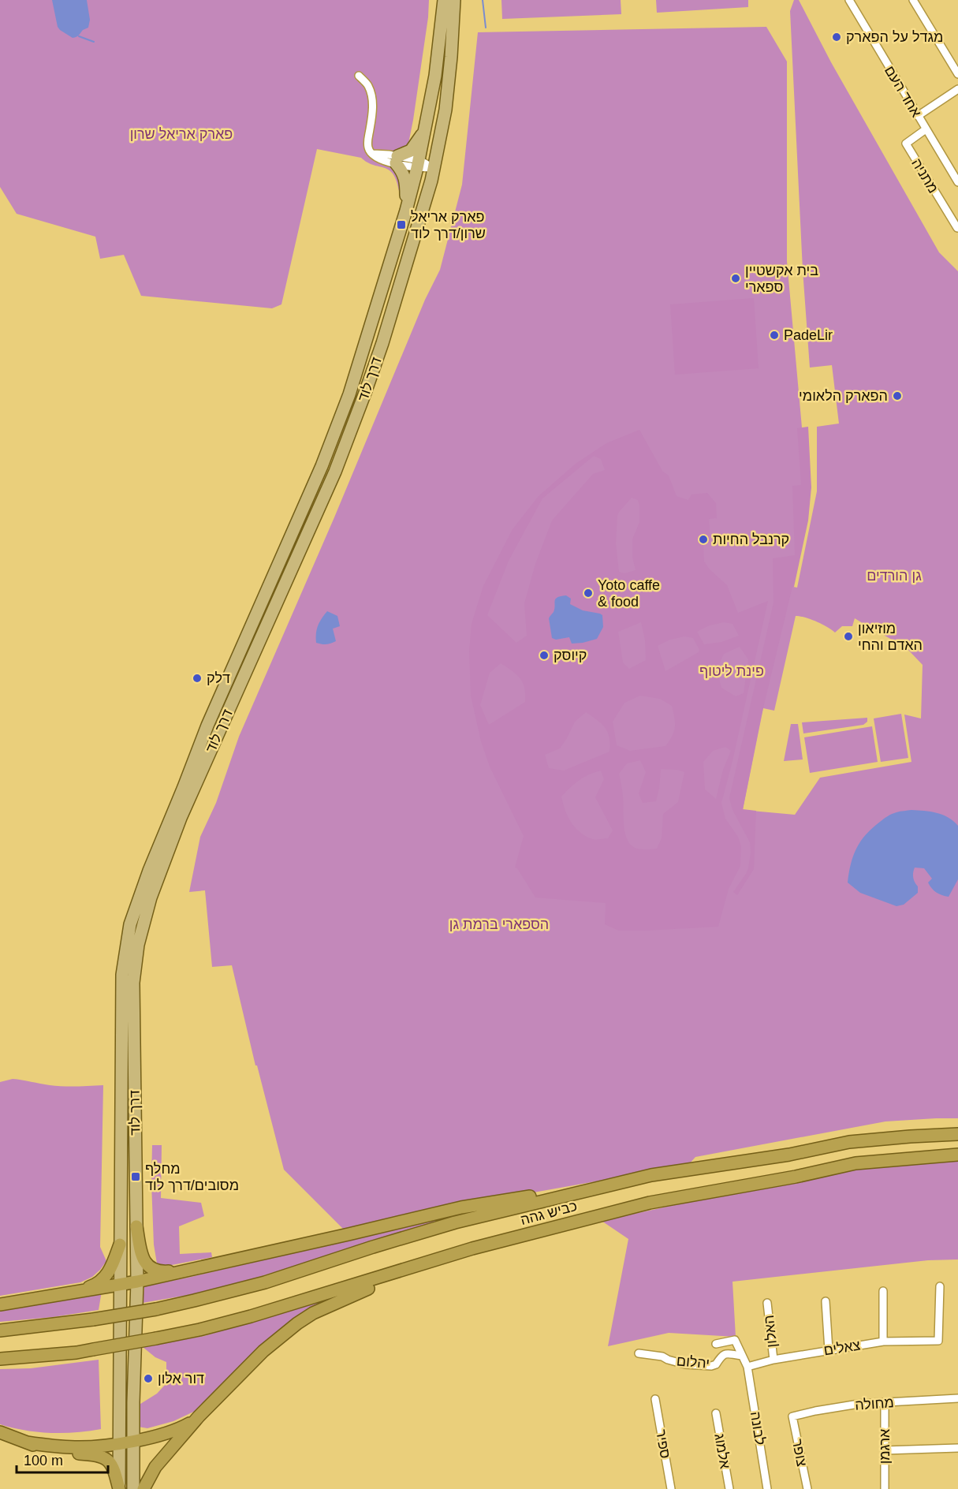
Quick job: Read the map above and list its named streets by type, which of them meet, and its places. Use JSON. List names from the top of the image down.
{
  "streets": {
    "highway": ["כביש גהה"],
    "main road": ["דרך לוד"],
    "street": [
      "אחד העם",
      "מתניה",
      "האלון",
      "צאלים",
      "יהלום",
      "מחולה",
      "לבונה",
      "ספיר",
      "ארגמן",
      "אלמוג",
      "צופר"
    ]
  },
  "crossings": [
    ["אחד העם", "מתניה"],
    ["האלון", "צאלים"],
    ["צאלים", "לבונה"],
    ["יהלום", "לבונה"],
    ["מחולה", "ארגמן"],
    ["מחולה", "צופר"]
  ],
  "parks": [
    "פארק אריאל שרון",
    "גן הורדים",
    "פינת ליטוף",
    "הספארי ברמת גן"
  ],
  "places": {
    "other": [
      "מגדל על הפארק",
      "בית אקשטיין ספארי",
      "PadeLir",
      "הפארק הלאומי",
      "קרנבל החיות",
      "Yoto caffe & food",
      "מוזיאון האדם והחי",
      "קיוסק",
      "דלק",
      "דור אלון"
    ],
    "transit": ["פארק אריאל שרון/דרך לוד", "מחלף מסובים/דרך לוד"]
  },
  "scale_bar": "100 m"
}
